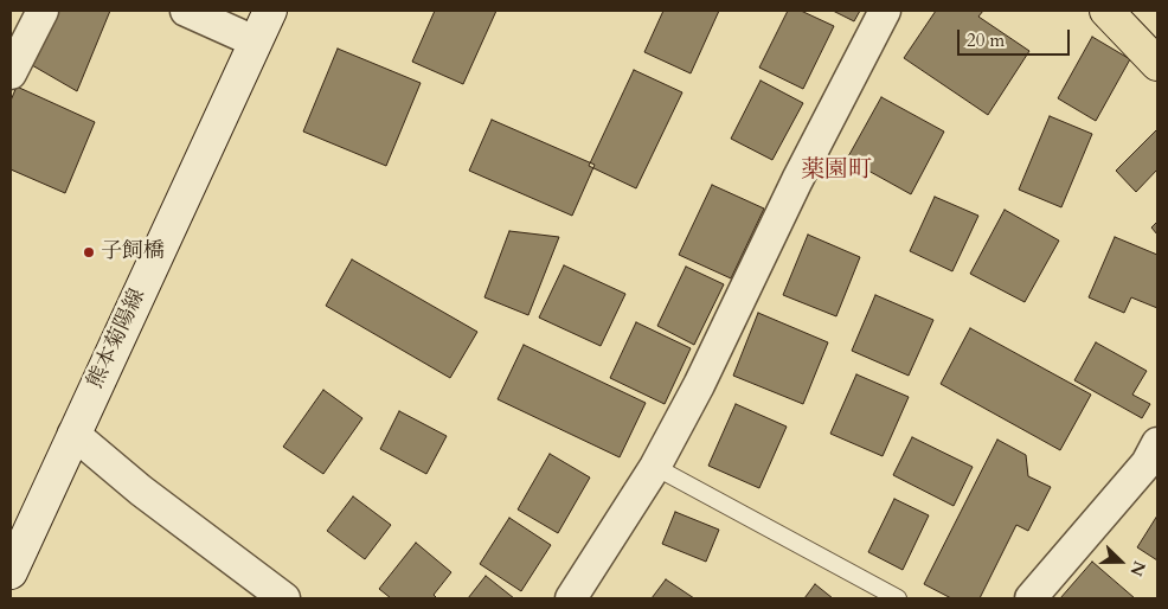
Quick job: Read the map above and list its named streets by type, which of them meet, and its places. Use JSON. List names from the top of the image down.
{
  "streets": {
    "main road": ["熊本菊陽線"]
  },
  "districts": ["薬園町"],
  "places": ["子飼橋"],
  "scale_bar": "20 m",
  "north": "right"
}
